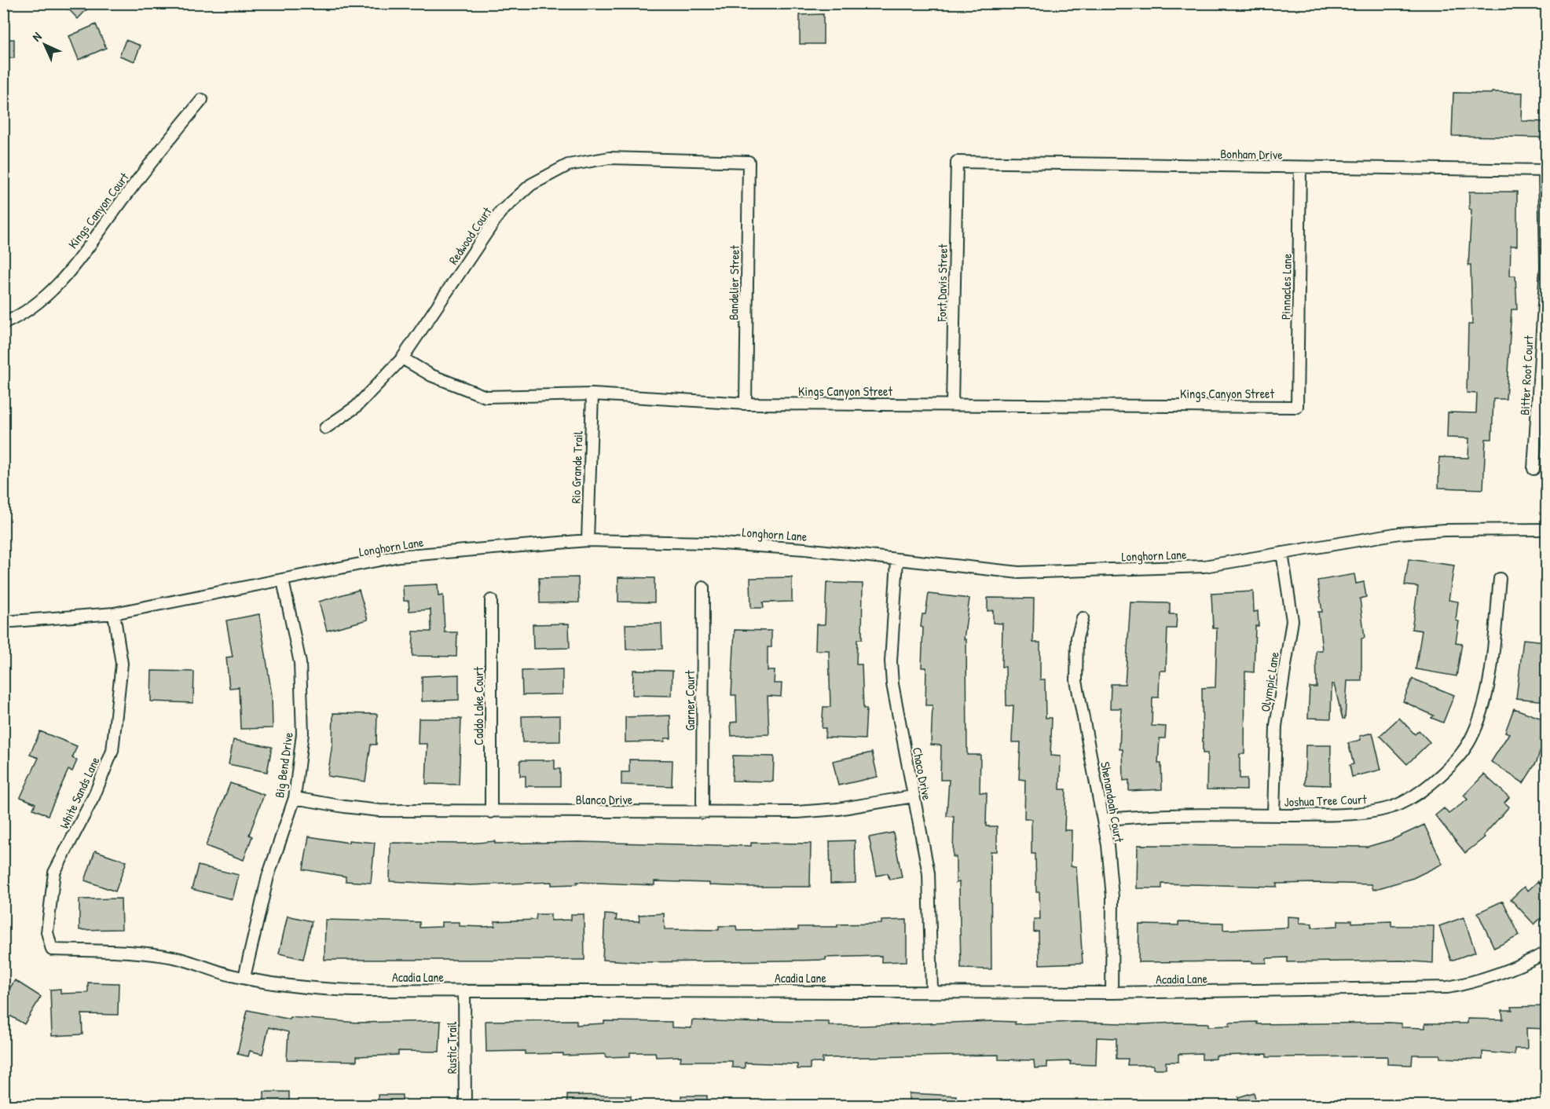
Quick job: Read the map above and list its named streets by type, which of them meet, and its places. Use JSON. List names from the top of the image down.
{
  "streets": {
    "street": [
      "Bonham Drive",
      "Kings Canyon Court",
      "Redwood Court",
      "Bandelier Street",
      "Fort Davis Street",
      "Pinnacles Lane",
      "Bitter Root Court",
      "Kings Canyon Street",
      "Rio Grande Trail",
      "Longhorn Lane",
      "Olympic Lane",
      "Garner Court",
      "Caddo Lake Court",
      "Big Bend Drive",
      "Chaco Drive",
      "White Sands Lane",
      "Blanco Drive",
      "Joshua Tree Court",
      "Shenandoah Court",
      "Acadia Lane",
      "Rustic Trail"
    ]
  },
  "crossings": [
    ["Bonham Drive", "Fort Davis Street"],
    ["Bonham Drive", "Pinnacles Lane"],
    ["Bonham Drive", "Bitter Root Court"],
    ["Redwood Court", "Bandelier Street"],
    ["Redwood Court", "Kings Canyon Street"],
    ["Bandelier Street", "Kings Canyon Street"],
    ["Fort Davis Street", "Kings Canyon Street"],
    ["Pinnacles Lane", "Kings Canyon Street"],
    ["Kings Canyon Street", "Rio Grande Trail"],
    ["Rio Grande Trail", "Longhorn Lane"],
    ["Longhorn Lane", "Olympic Lane"],
    ["Longhorn Lane", "Big Bend Drive"],
    ["Longhorn Lane", "Chaco Drive"],
    ["Longhorn Lane", "White Sands Lane"],
    ["Olympic Lane", "Joshua Tree Court"],
    ["Garner Court", "Blanco Drive"],
    ["Caddo Lake Court", "Blanco Drive"],
    ["Big Bend Drive", "Blanco Drive"],
    ["Big Bend Drive", "Acadia Lane"],
    ["Chaco Drive", "Blanco Drive"],
    ["Chaco Drive", "Acadia Lane"],
    ["White Sands Lane", "Acadia Lane"],
    ["Joshua Tree Court", "Shenandoah Court"],
    ["Shenandoah Court", "Acadia Lane"],
    ["Acadia Lane", "Rustic Trail"]
  ],
  "north": "top left"
}
